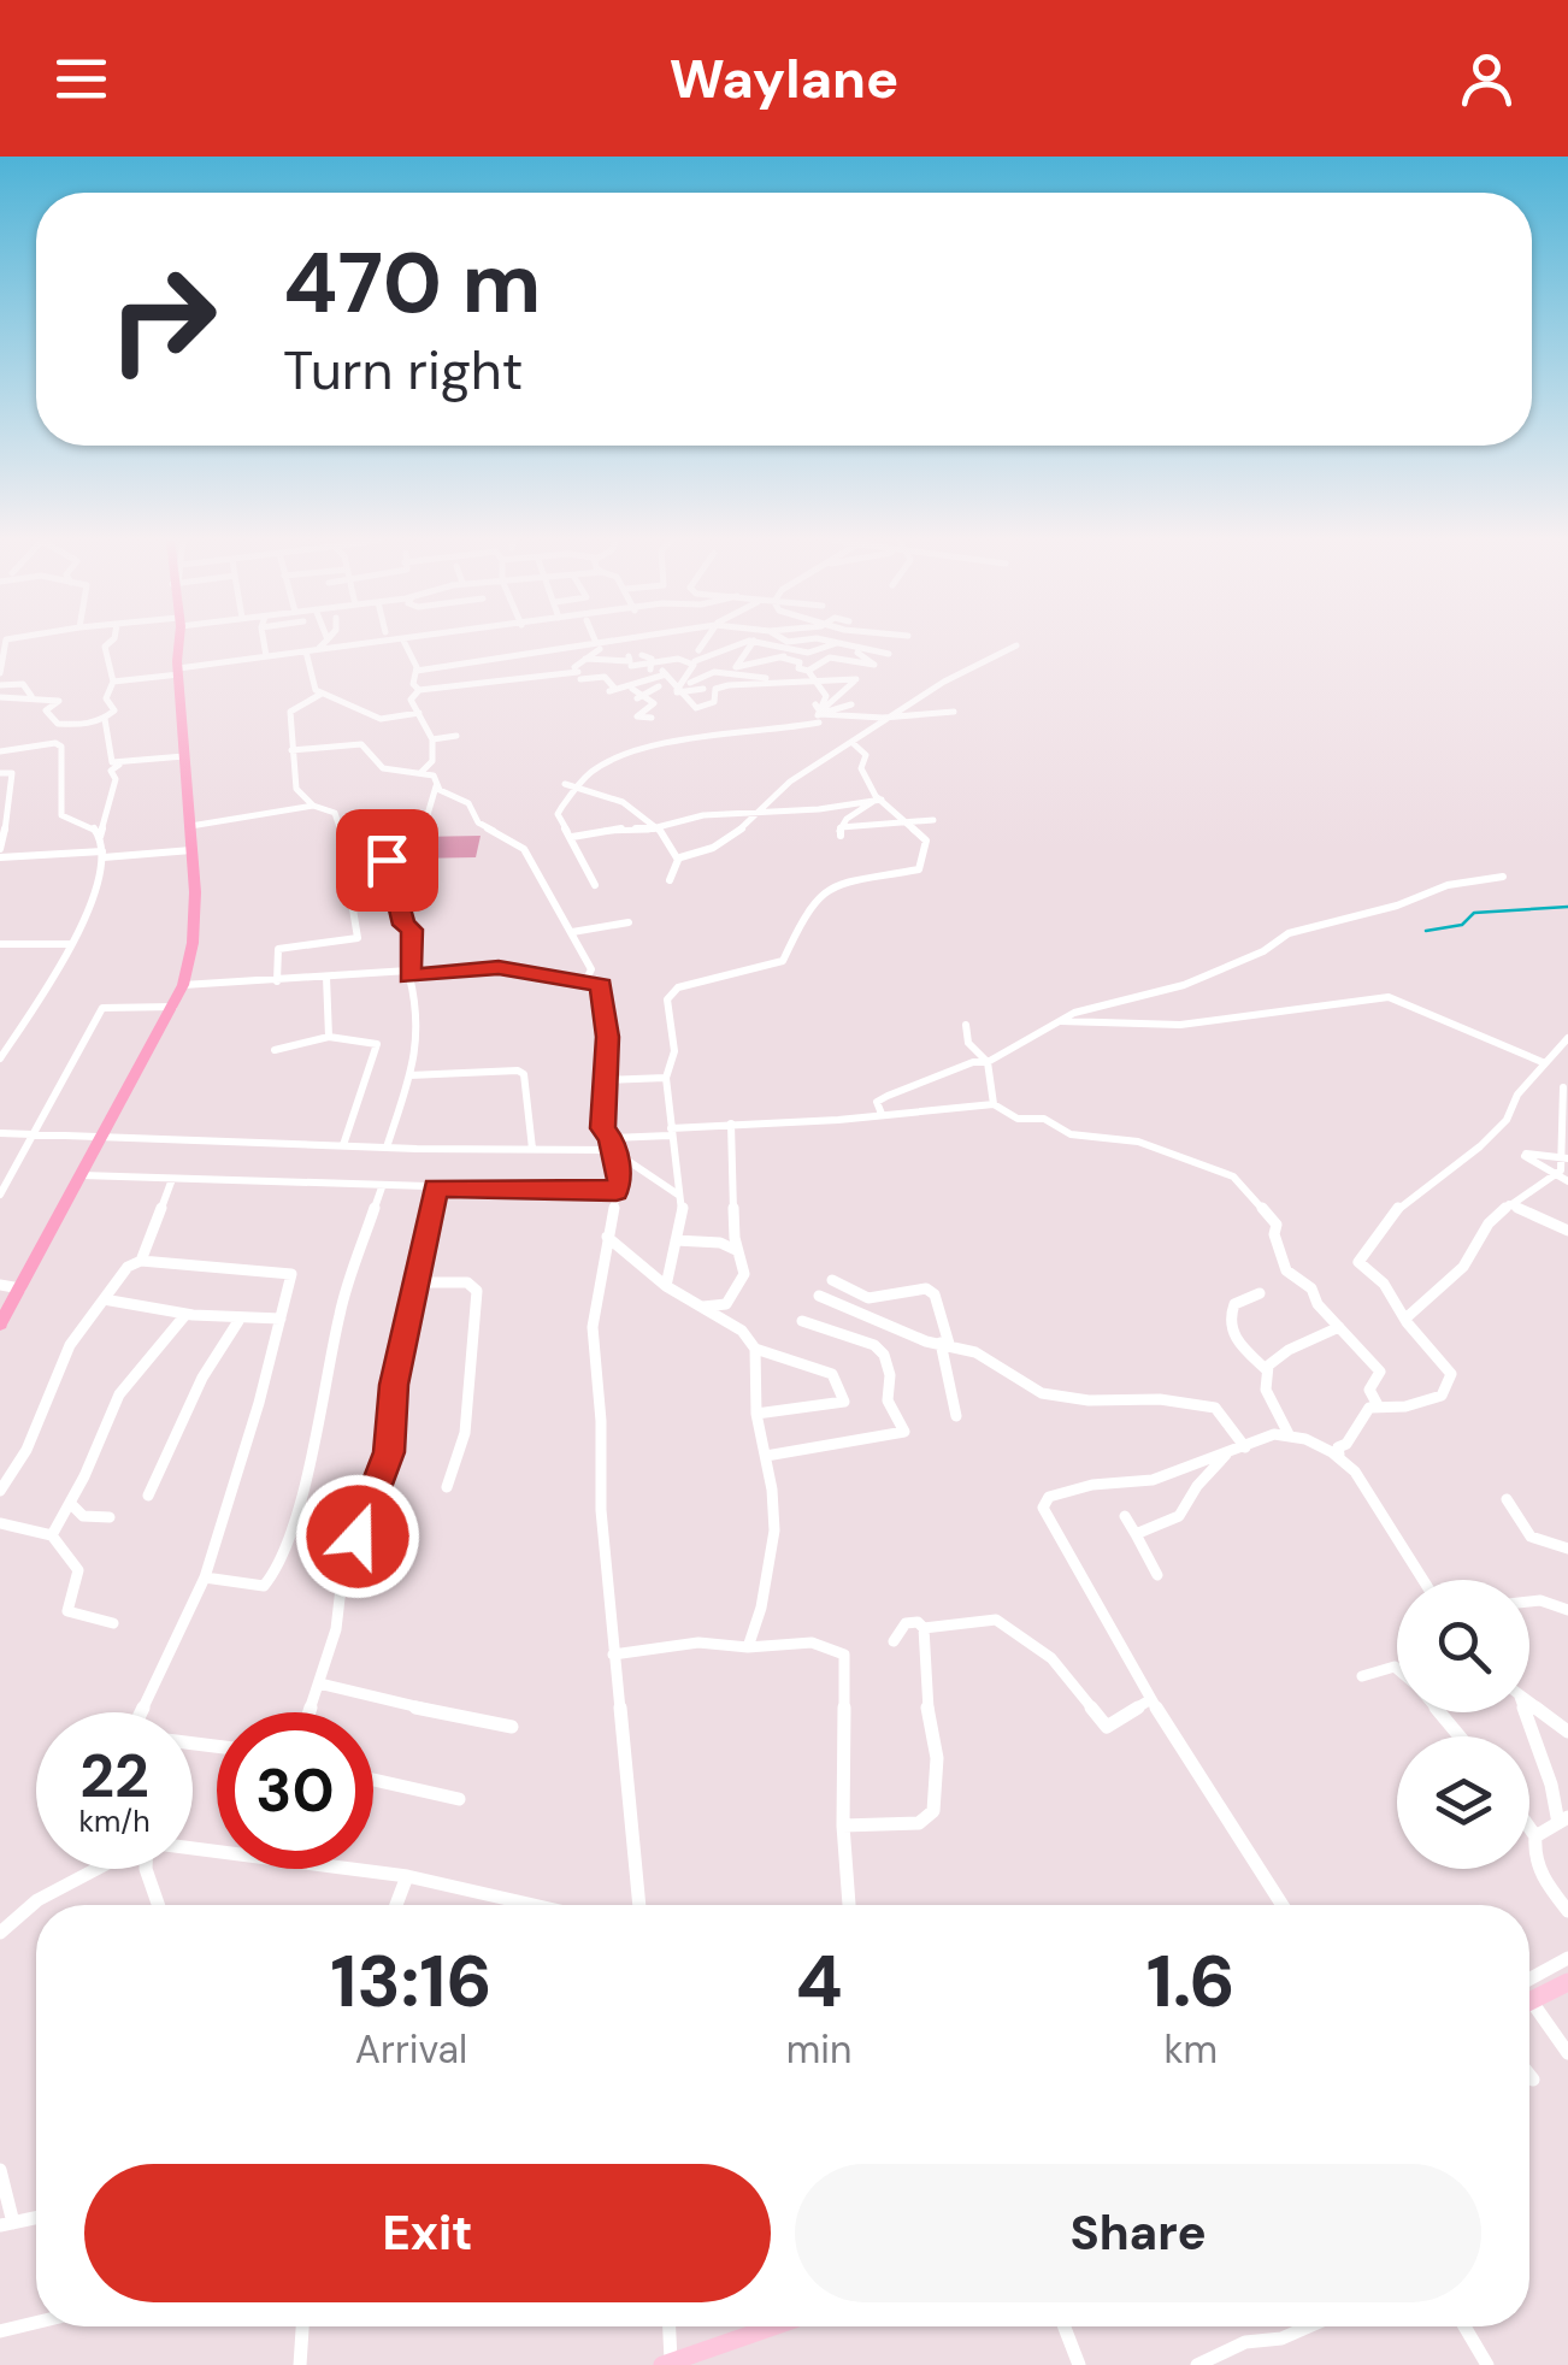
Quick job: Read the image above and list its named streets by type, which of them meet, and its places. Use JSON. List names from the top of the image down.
{
  "page": {
    "header": "Waylane",
    "turn": ["470 m", "Turn right"],
    "speed": "22 km/h",
    "limit": "30",
    "eta": [
      "13:16",
      "Arrival",
      "4",
      "min",
      "1.6",
      "km"
    ],
    "buttons": ["Exit", "Share"]
  }
}
